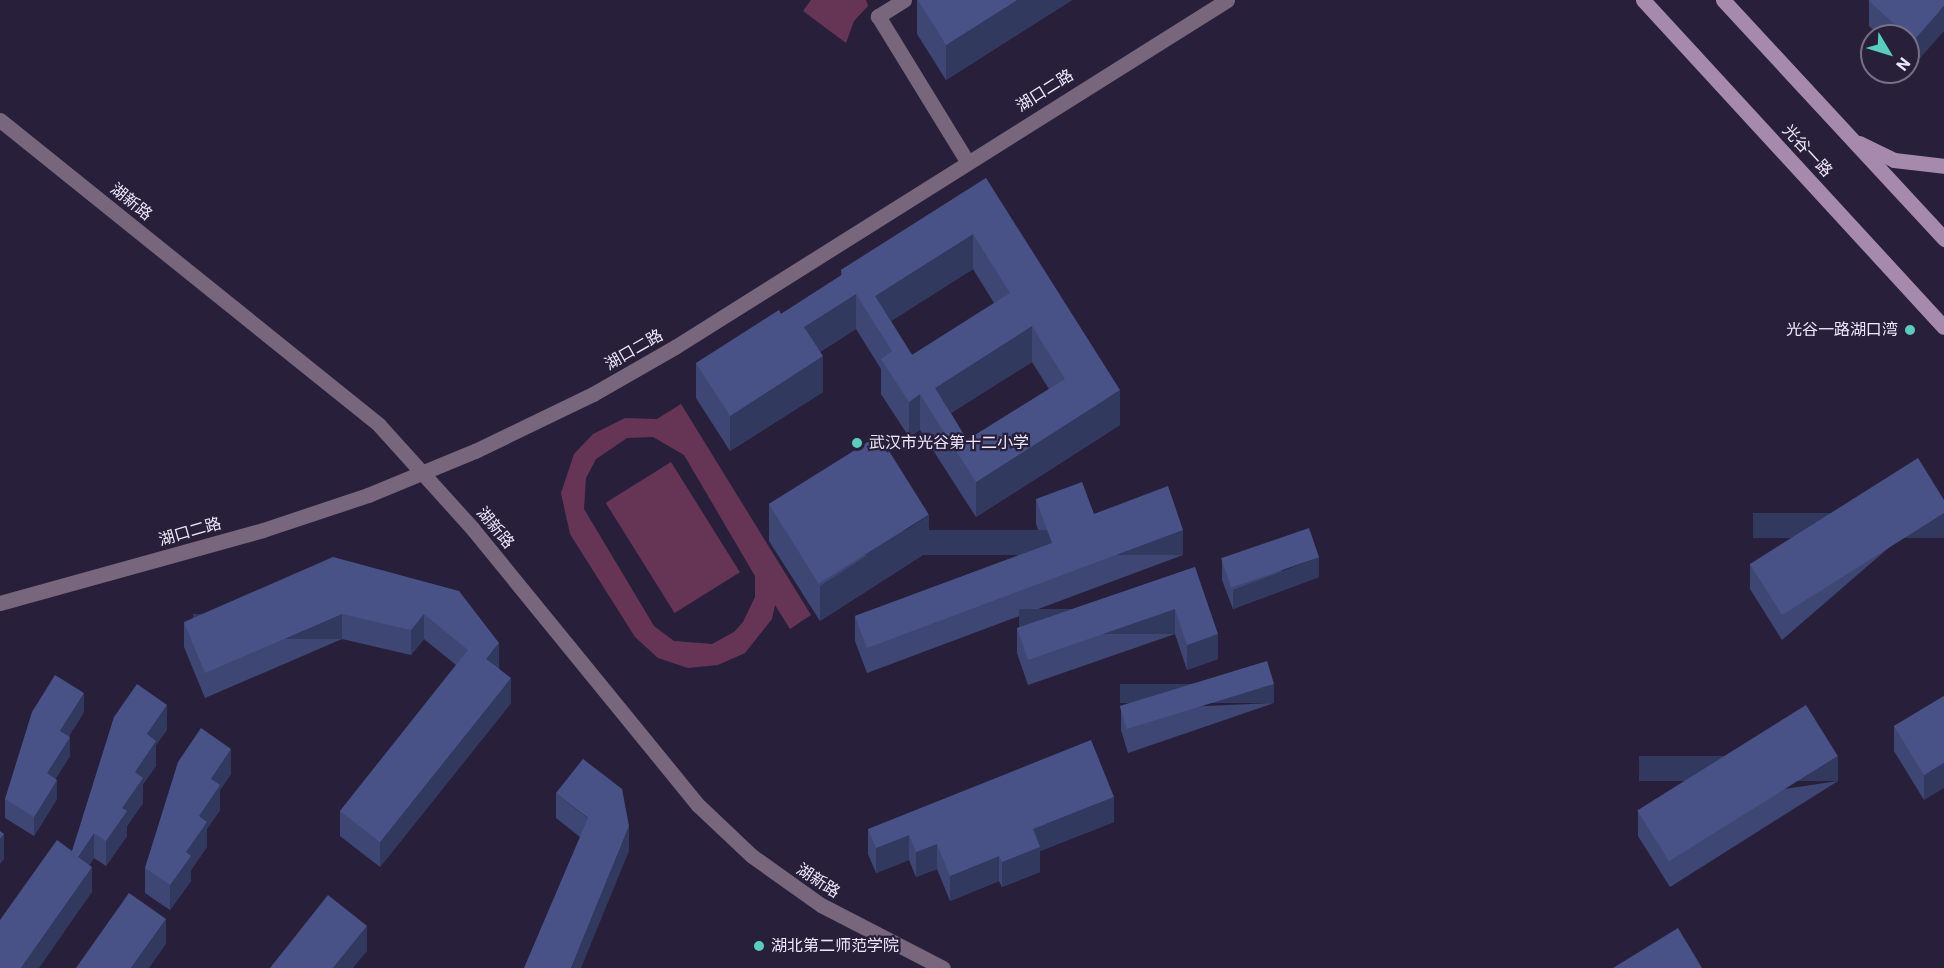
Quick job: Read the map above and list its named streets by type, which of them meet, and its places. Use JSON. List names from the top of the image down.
{
  "streets": {
    "main road": ["光谷一路"],
    "street": ["湖口二路", "湖新路"]
  },
  "crossings": [
    ["湖口二路", "湖新路"]
  ],
  "places": ["光谷一路湖口湾", "武汉市光谷第十二小学", "湖北第二师范学院"],
  "north": "bottom right"
}
